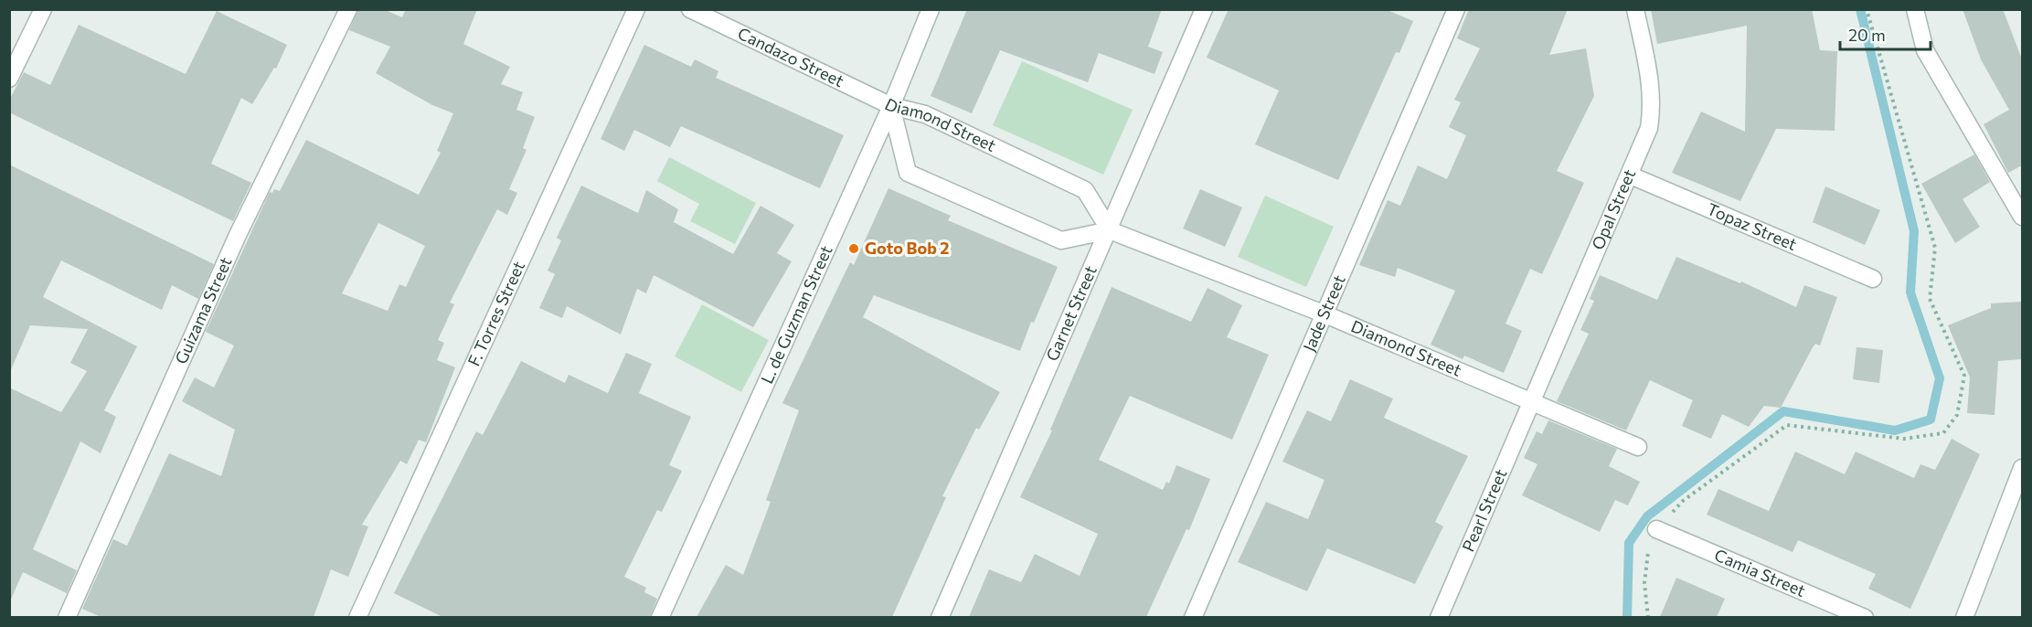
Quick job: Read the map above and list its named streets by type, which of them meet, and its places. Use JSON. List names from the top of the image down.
{
  "streets": {
    "street": [
      "Candazo Street",
      "Diamond Street",
      "Opal Street",
      "Topaz Street",
      "Guizama Street",
      "F. Torres Street",
      "Garnet Street",
      "Jade Street",
      "L. de Guzman Street",
      "Pearl Street",
      "Camia Street"
    ]
  },
  "crossings": [
    ["Candazo Street", "Diamond Street"],
    ["Candazo Street", "L. de Guzman Street"],
    ["Diamond Street", "Opal Street"],
    ["Diamond Street", "Garnet Street"],
    ["Diamond Street", "Jade Street"],
    ["Diamond Street", "L. de Guzman Street"],
    ["Diamond Street", "Pearl Street"],
    ["Opal Street", "Topaz Street"],
    ["Opal Street", "Pearl Street"]
  ],
  "places": ["Goto Bob 2"],
  "scale_bar": "20 m"
}
